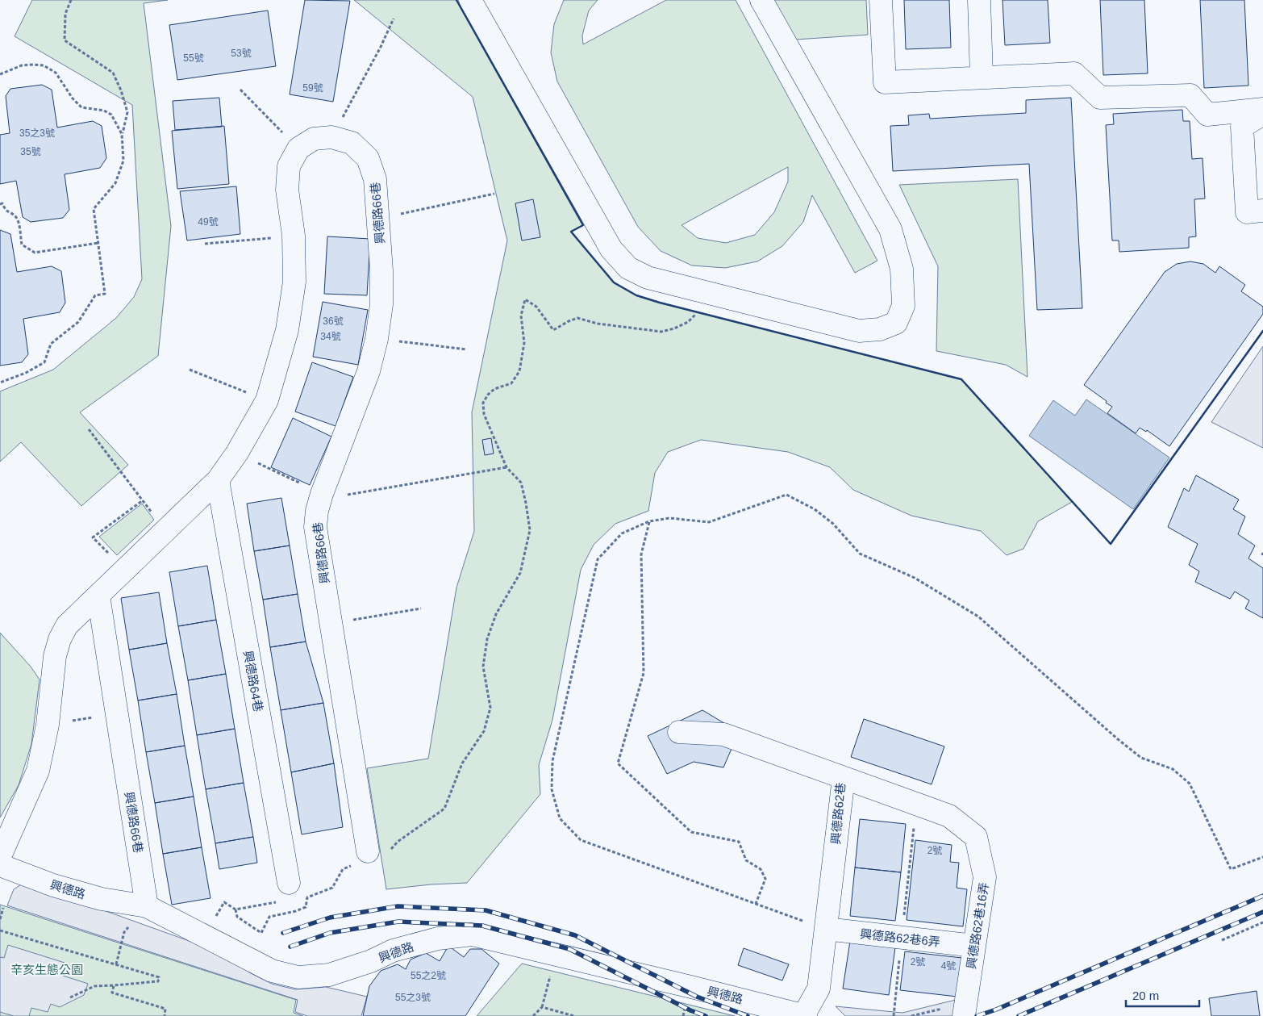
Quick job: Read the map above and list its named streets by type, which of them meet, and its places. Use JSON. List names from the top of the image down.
{
  "streets": {
    "street": [
      "興德路66巷",
      "興德路64巷",
      "興德路62巷",
      "興德路",
      "興德路62巷16弄",
      "興德路62巷6弄"
    ]
  },
  "crossings": [
    ["興德路66巷", "興德路"],
    ["興德路62巷", "興德路"],
    ["興德路62巷", "興德路62巷16弄"],
    ["興德路62巷", "興德路62巷6弄"],
    ["興德路62巷16弄", "興德路62巷6弄"]
  ],
  "parks": ["辛亥生態公園"],
  "house_numbers": [
    "53號",
    "55號",
    "59號",
    "35之3號",
    "35號",
    "49號",
    "36號",
    "34號",
    "2號",
    "2號",
    "4號",
    "55之2號",
    "55之3號"
  ],
  "scale_bar": "20 m"
}
